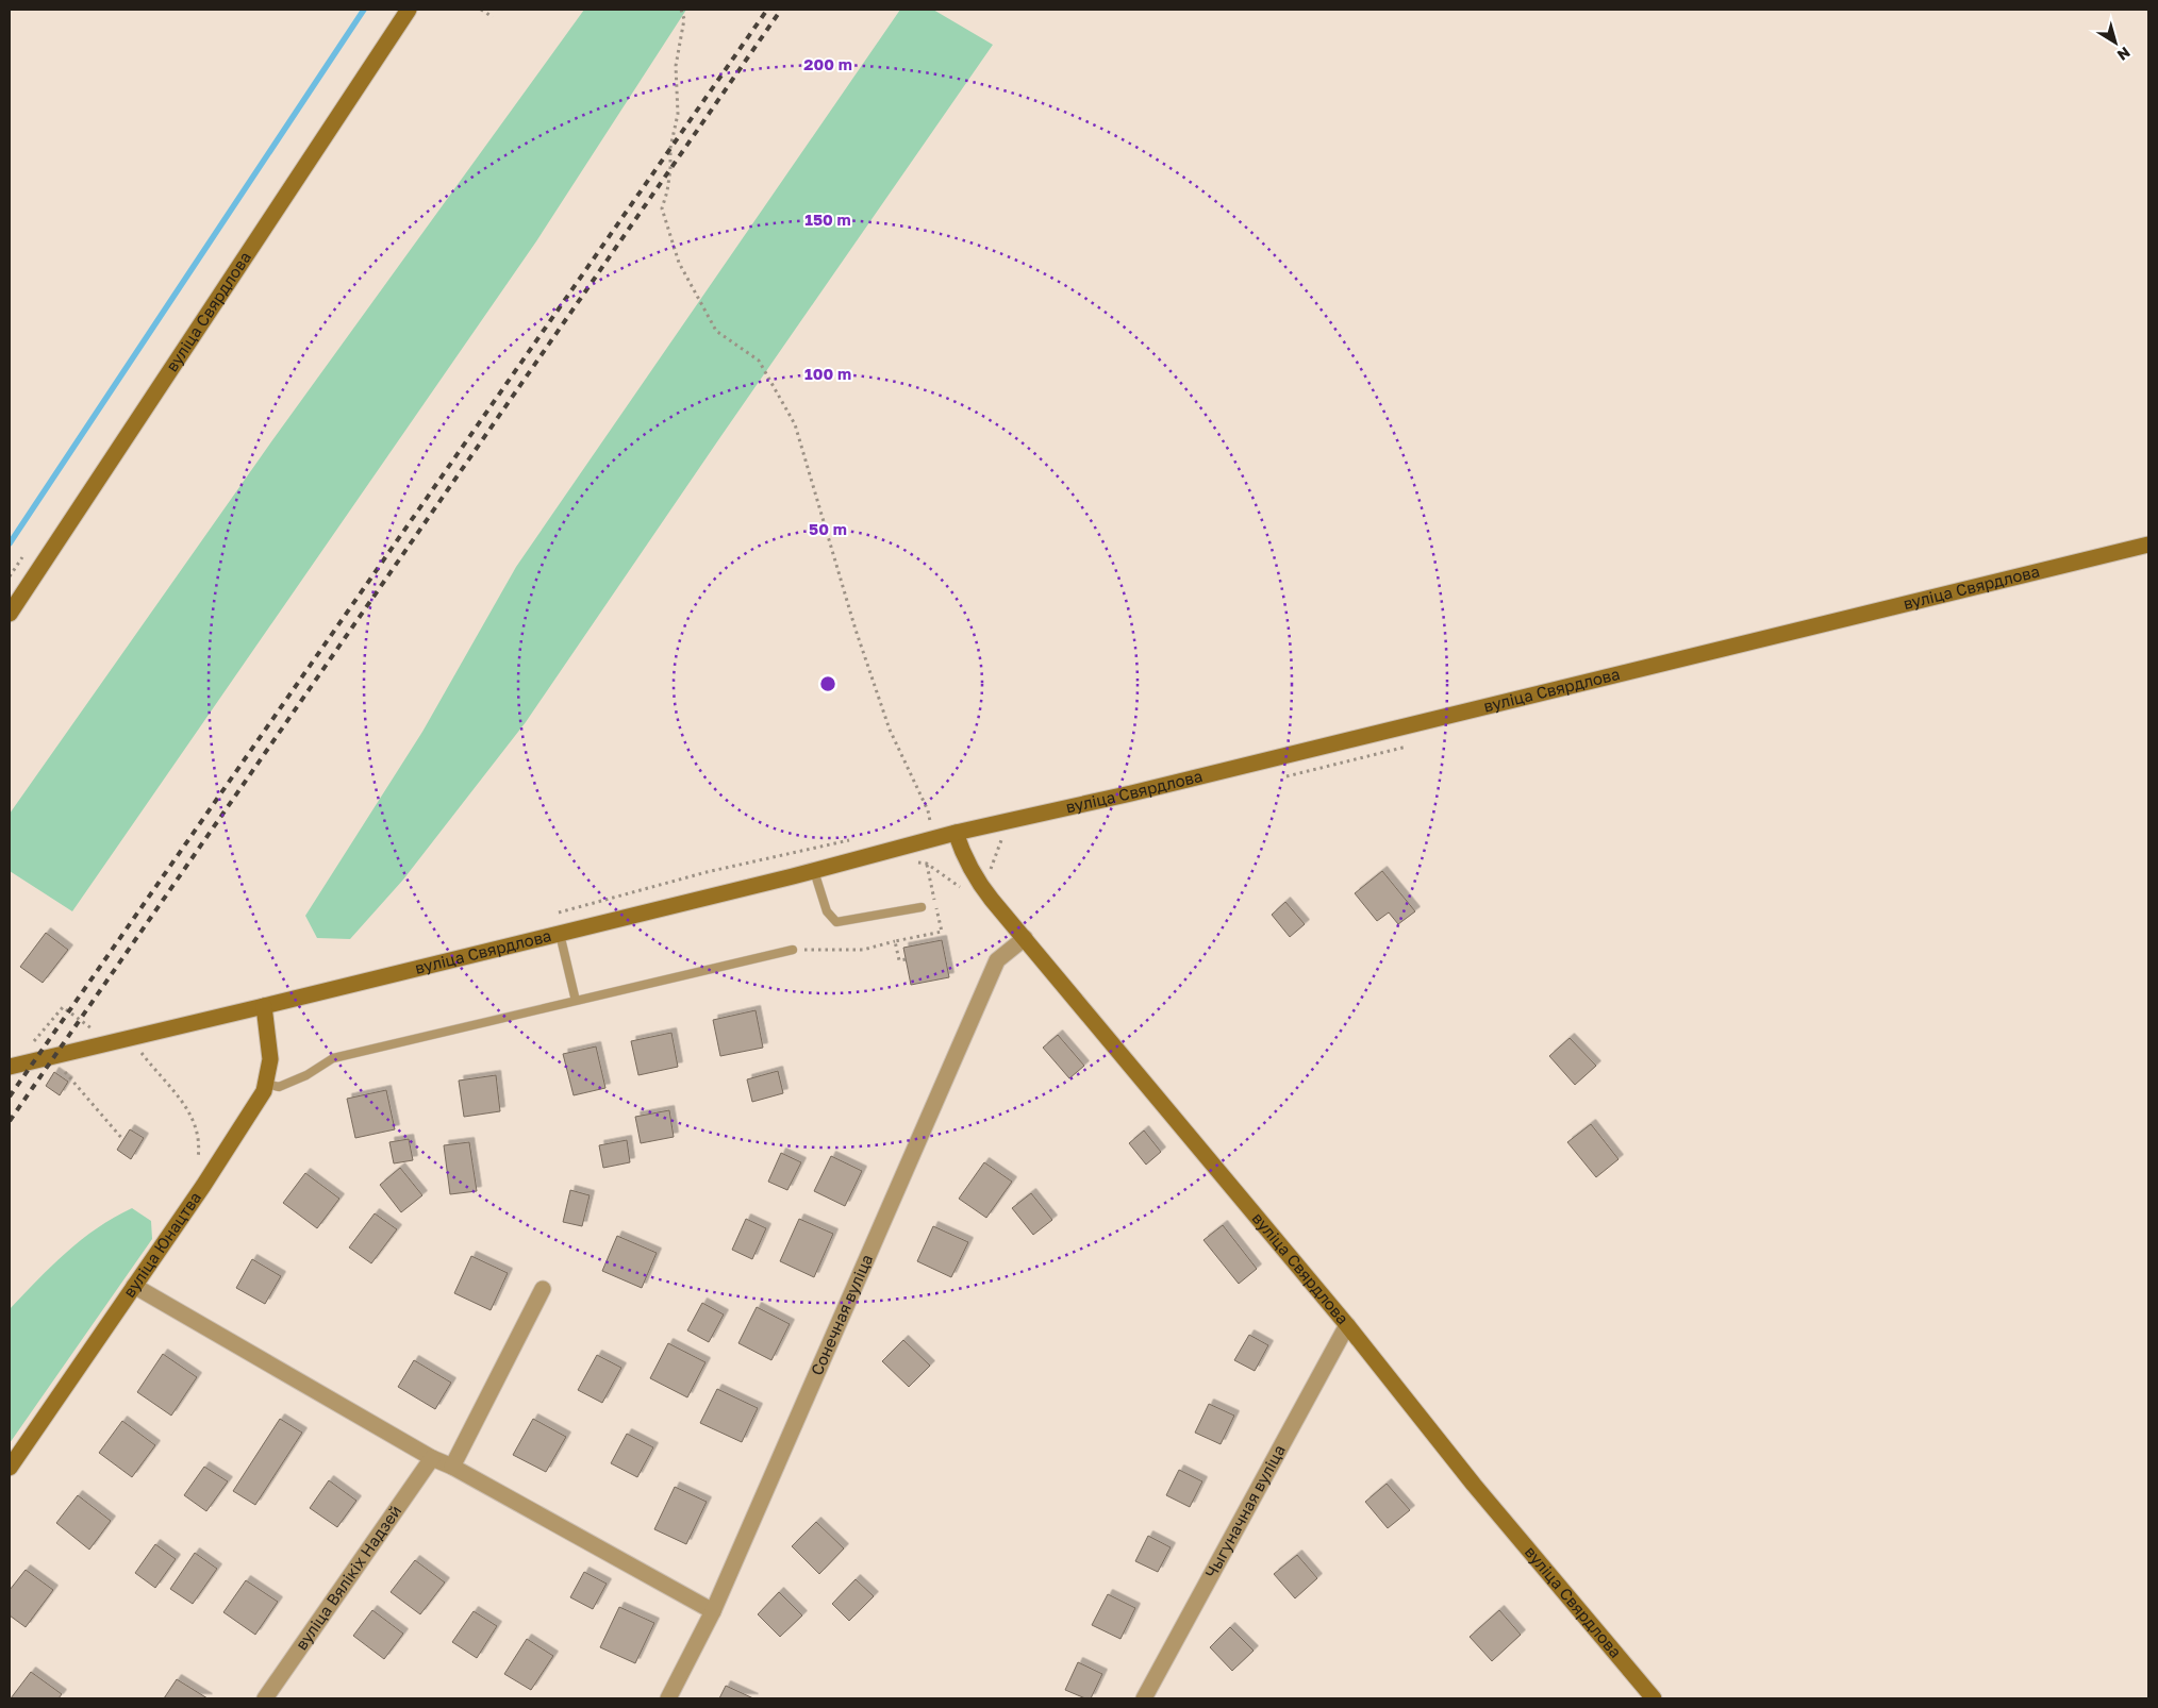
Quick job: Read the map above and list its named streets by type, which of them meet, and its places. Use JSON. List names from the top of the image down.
{
  "streets": {
    "street": [
      "вуліца Свярдлова",
      "вуліца Юнацтва",
      "Сонечная вуліца",
      "Чыгуначная вуліца",
      "вуліца Вялікіх Надзей"
    ]
  },
  "crossings": [
    ["вуліца Свярдлова", "вуліца Юнацтва"],
    ["вуліца Свярдлова", "Сонечная вуліца"],
    ["вуліца Свярдлова", "Чыгуначная вуліца"]
  ],
  "north": "bottom right",
  "rings": [
    "200 m",
    "150 m",
    "100 m",
    "50 m"
  ]
}
